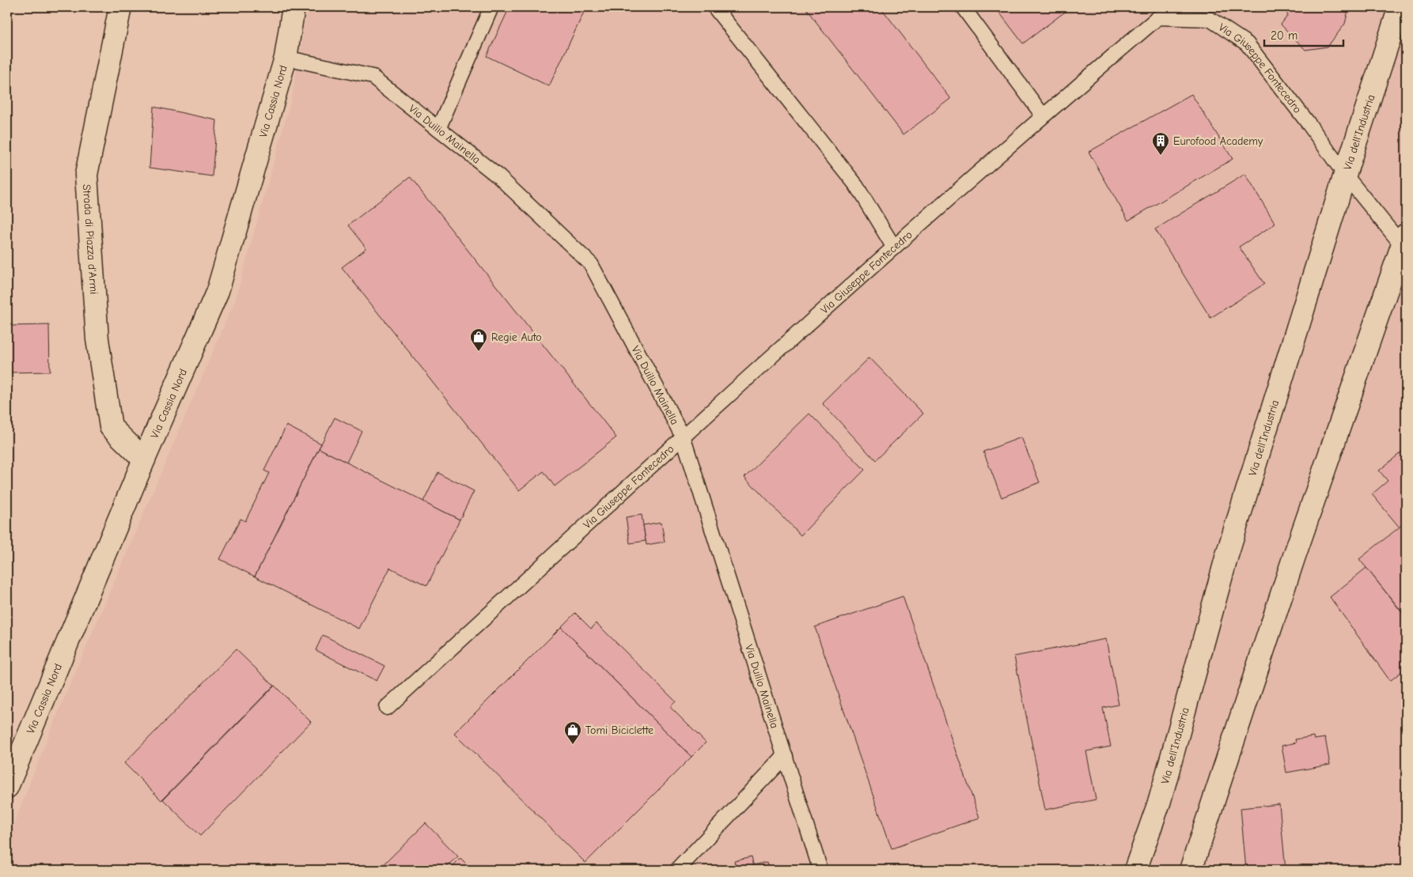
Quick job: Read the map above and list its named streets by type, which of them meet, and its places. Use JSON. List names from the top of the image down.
{
  "streets": {
    "street": ["Via Cassia Nord", "Via dell'Industria", "Strada di Piazza d'Armi"],
    "lane": ["Via Giuseppe Fontecedro", "Via Duilio Mainella"]
  },
  "crossings": [
    ["Via Giuseppe Fontecedro", "Via dell'Industria"],
    ["Via Giuseppe Fontecedro", "Via Duilio Mainella"],
    ["Via Cassia Nord", "Via Duilio Mainella"],
    ["Via Cassia Nord", "Strada di Piazza d'Armi"]
  ],
  "places": {
    "building": ["Eurofood Academy"],
    "shop": ["Regie Auto", "Tomi Biciclette"]
  },
  "scale_bar": "20 m"
}
